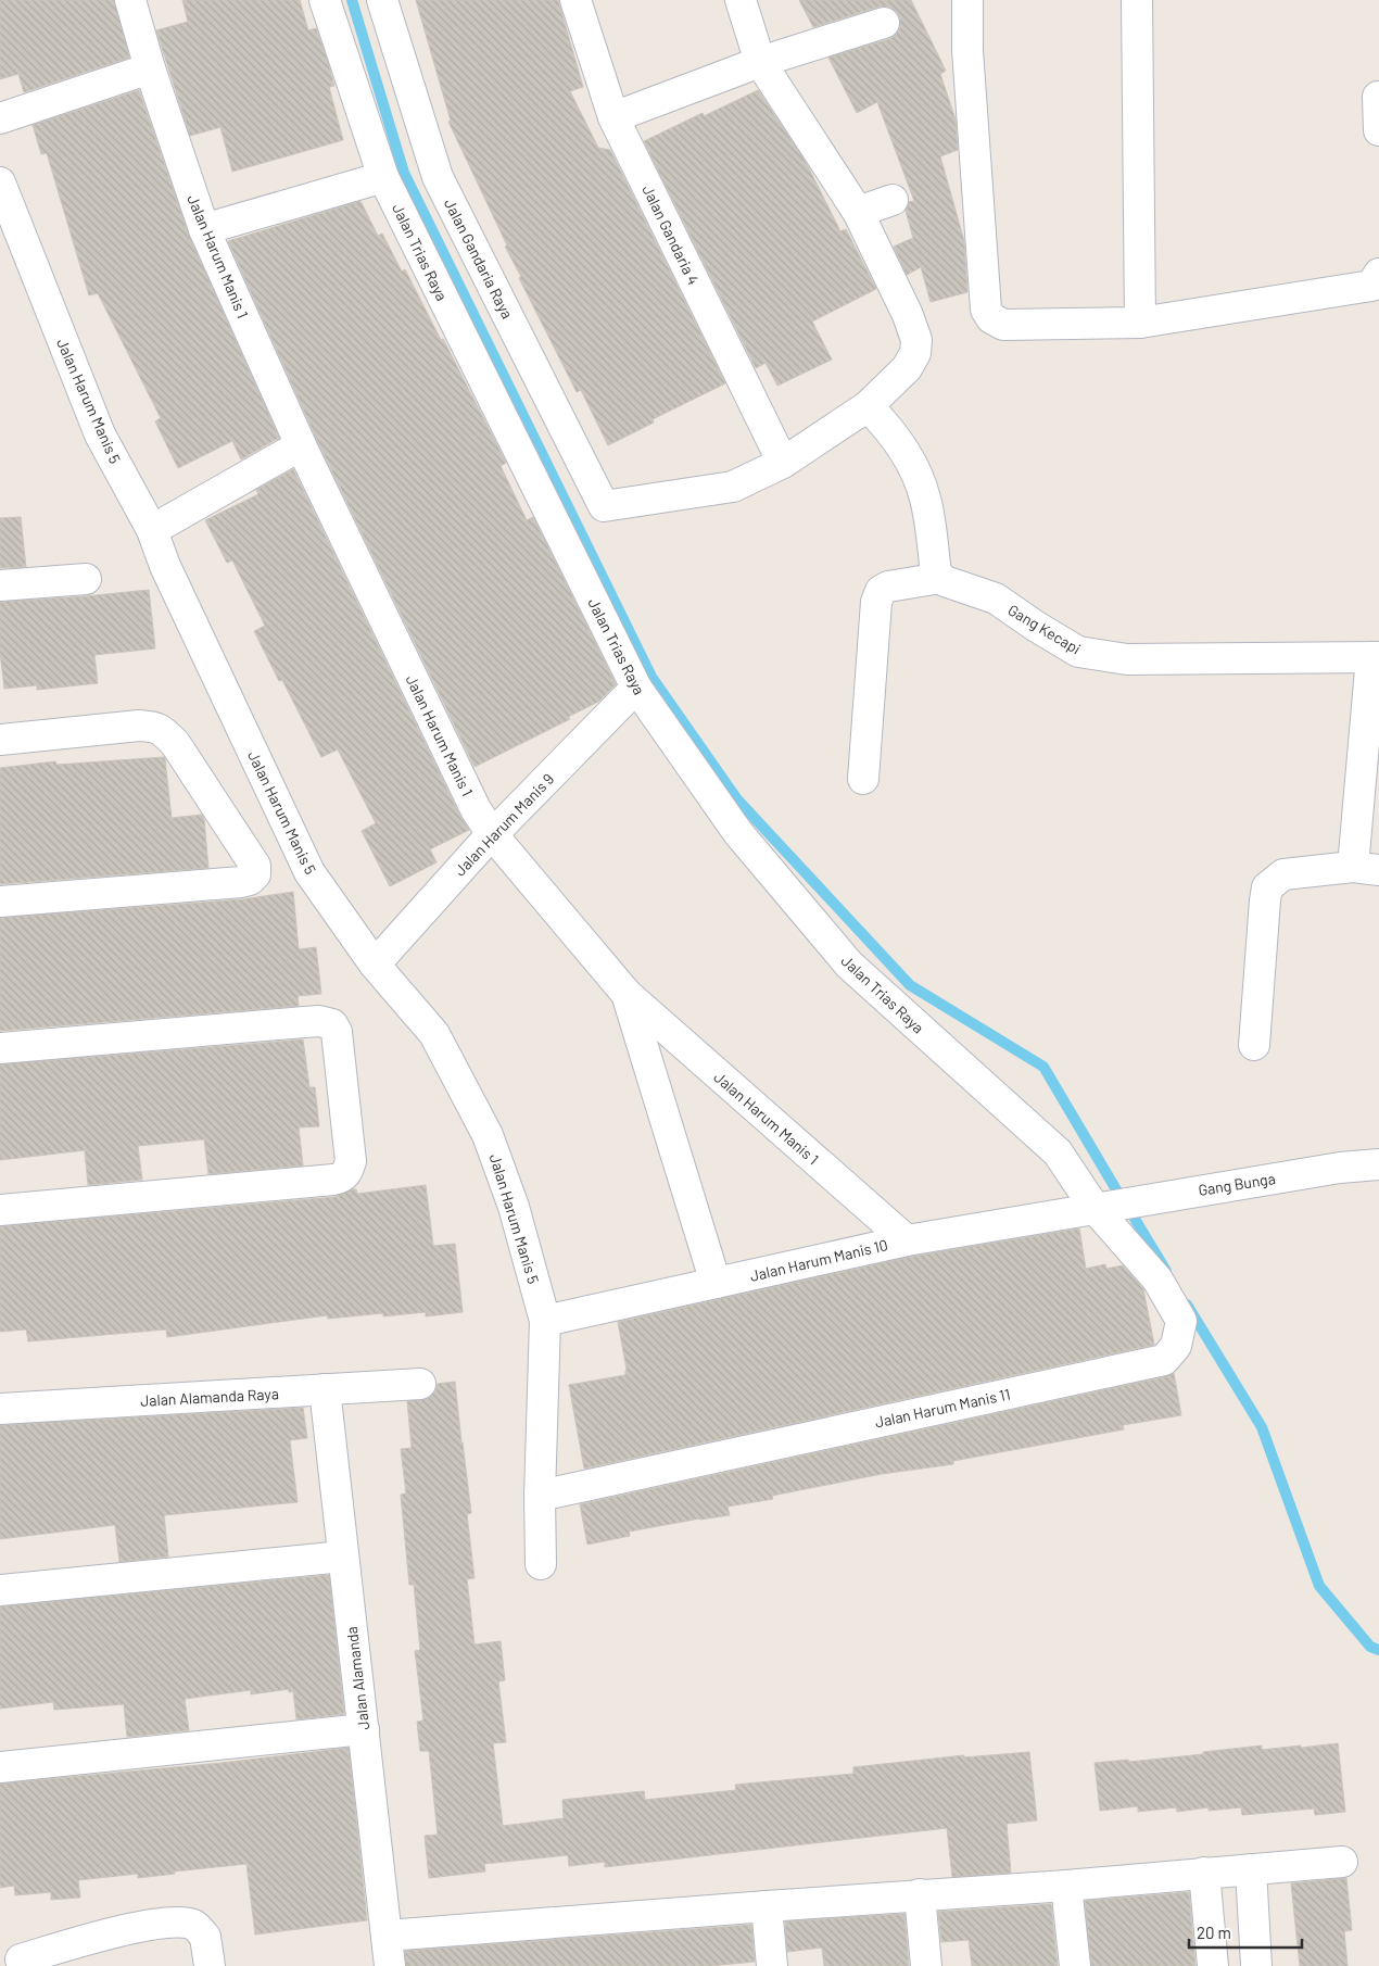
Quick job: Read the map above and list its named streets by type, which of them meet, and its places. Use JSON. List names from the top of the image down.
{
  "streets": {
    "street": [
      "Jalan Gandaria 4",
      "Jalan Trias Raya",
      "Jalan Harum Manis 1",
      "Jalan Gandaria Raya",
      "Jalan Harum Manis 5",
      "Gang Kecapi",
      "Jalan Harum Manis 9",
      "Gang Bunga",
      "Jalan Harum Manis 10",
      "Jalan Alamanda Raya",
      "Jalan Harum Manis 11",
      "Jalan Alamanda"
    ]
  },
  "crossings": [
    ["Jalan Gandaria 4", "Jalan Gandaria Raya"],
    ["Jalan Trias Raya", "Jalan Harum Manis 9"],
    ["Jalan Trias Raya", "Gang Bunga"],
    ["Jalan Trias Raya", "Jalan Harum Manis 10"],
    ["Jalan Trias Raya", "Jalan Harum Manis 11"],
    ["Jalan Harum Manis 1", "Jalan Harum Manis 9"],
    ["Jalan Harum Manis 1", "Jalan Harum Manis 10"],
    ["Jalan Harum Manis 5", "Jalan Harum Manis 9"],
    ["Jalan Harum Manis 5", "Jalan Harum Manis 10"],
    ["Jalan Harum Manis 5", "Jalan Harum Manis 11"],
    ["Gang Bunga", "Jalan Harum Manis 10"],
    ["Gang Bunga", "Jalan Harum Manis 11"],
    ["Jalan Harum Manis 10", "Jalan Harum Manis 11"],
    ["Jalan Alamanda Raya", "Jalan Alamanda"]
  ],
  "scale_bar": "20 m"
}
